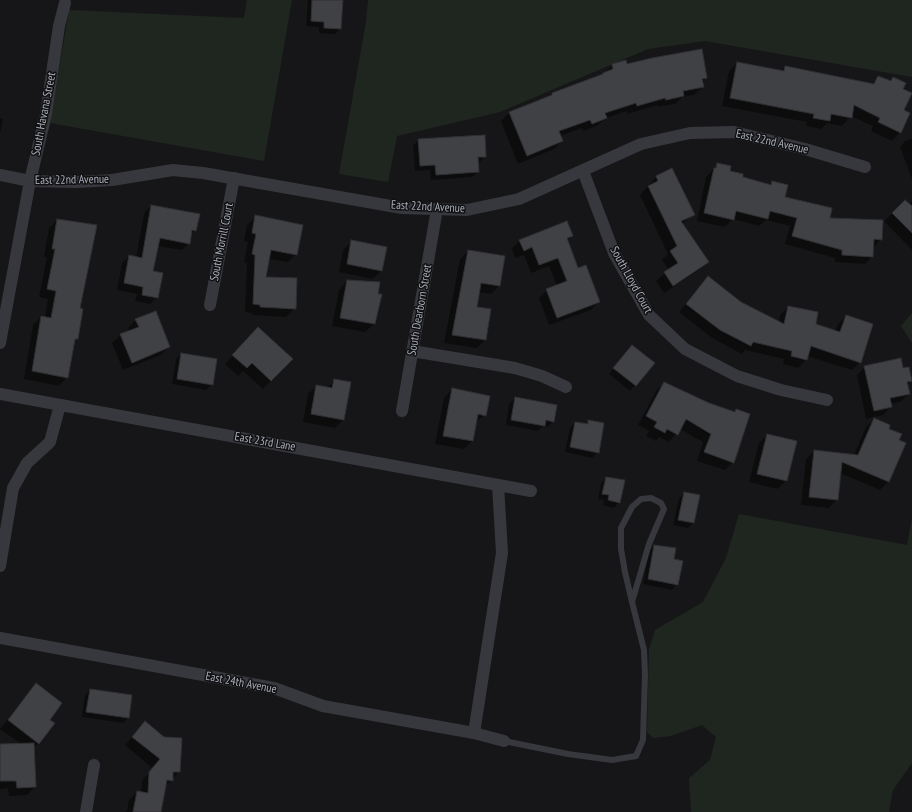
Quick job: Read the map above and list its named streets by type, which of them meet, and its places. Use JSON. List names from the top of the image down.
{
  "streets": {
    "street": [
      "South Havana Street",
      "East 22nd Avenue",
      "South Morrill Court",
      "South Lloyd Court",
      "South Dearborn Street",
      "East 23rd Lane",
      "East 24th Avenue"
    ]
  },
  "crossings": [
    ["South Havana Street", "East 22nd Avenue"],
    ["East 22nd Avenue", "South Morrill Court"],
    ["East 22nd Avenue", "South Lloyd Court"],
    ["East 22nd Avenue", "South Dearborn Street"]
  ]
}
